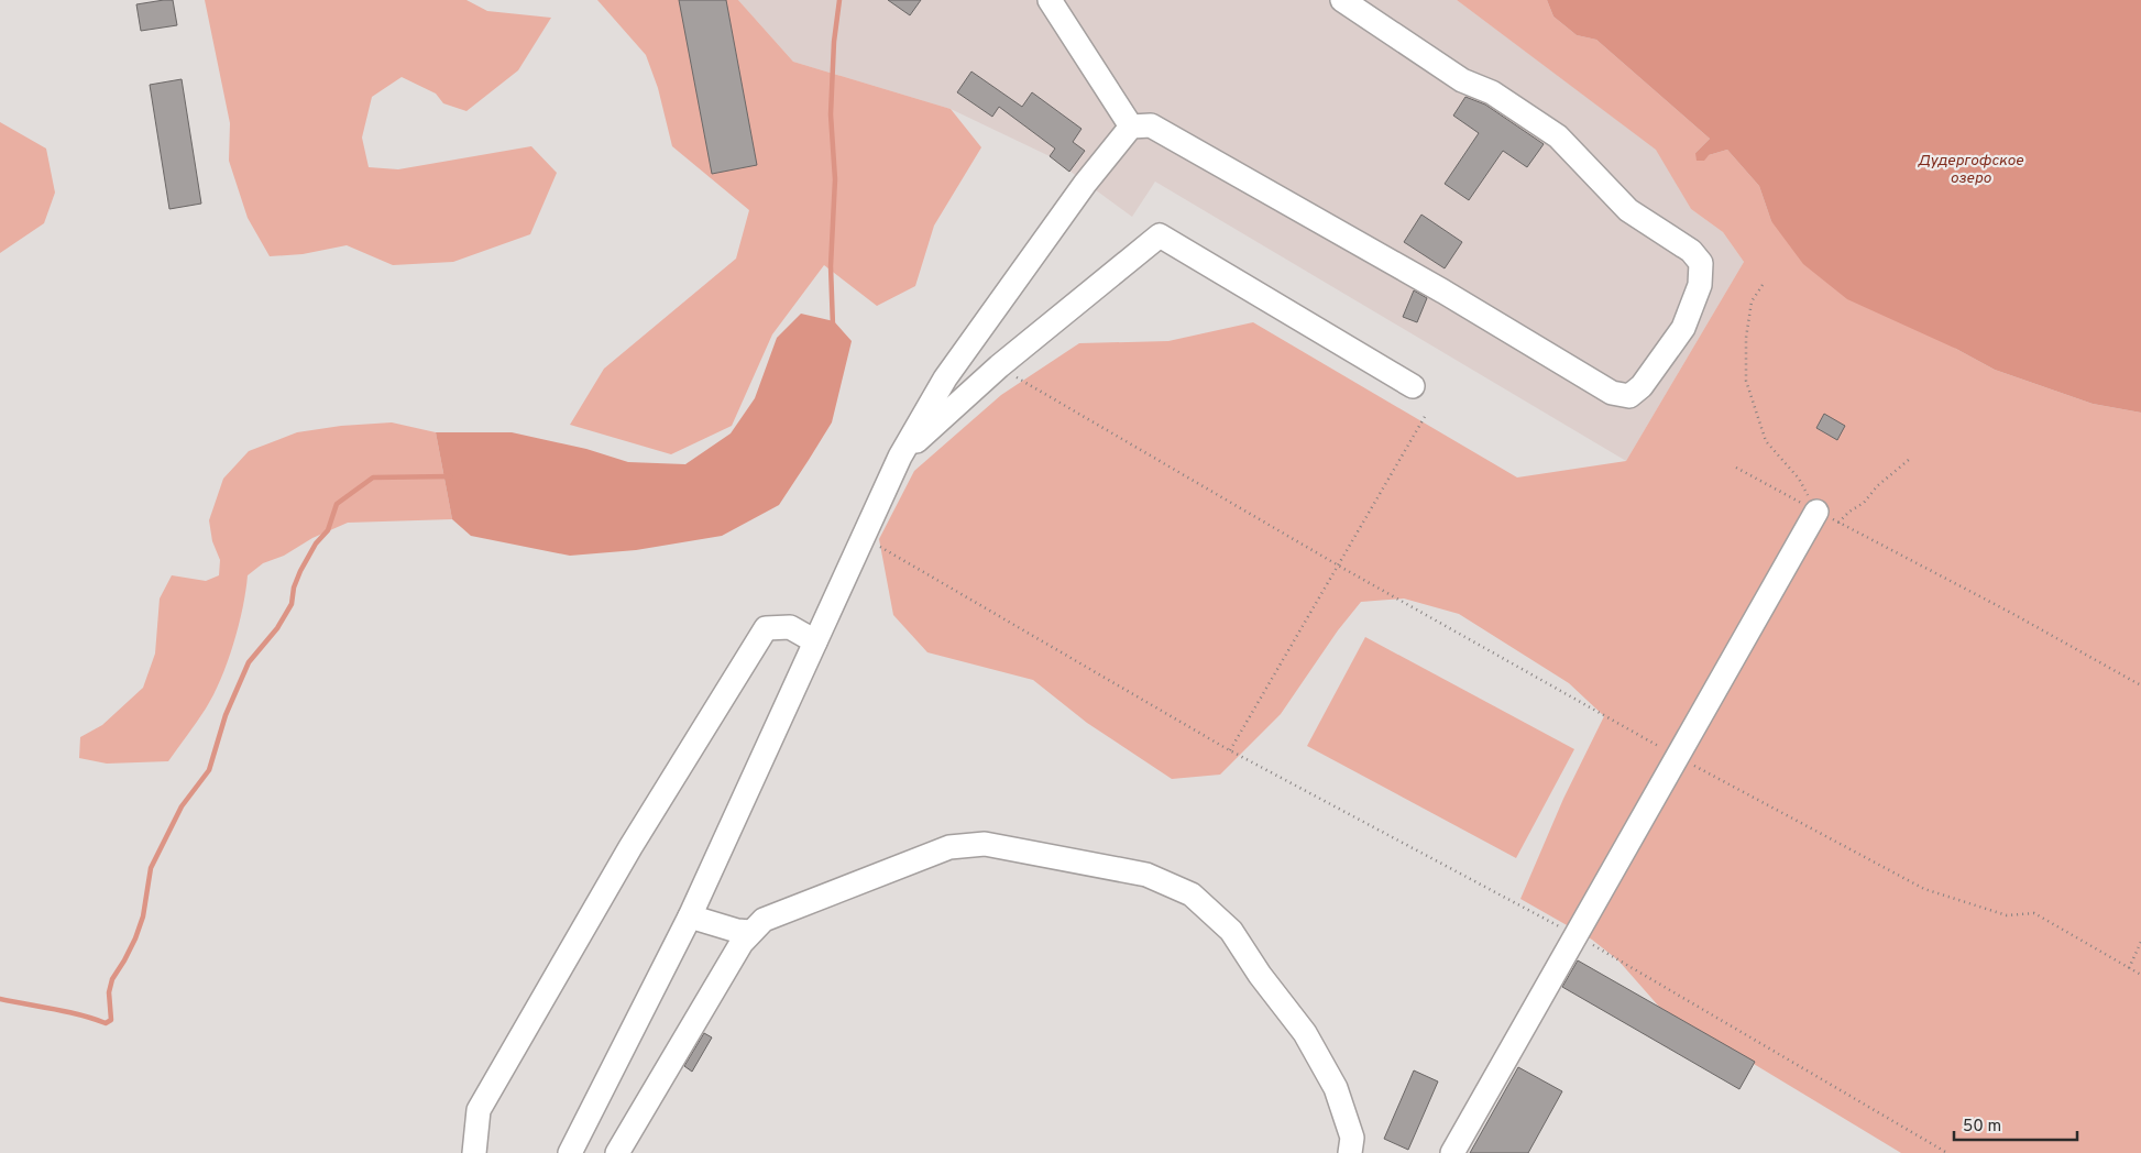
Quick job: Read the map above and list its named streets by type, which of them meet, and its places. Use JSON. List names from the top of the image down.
{
  "water": ["Дудергофское озеро"],
  "scale_bar": "50 m"
}
